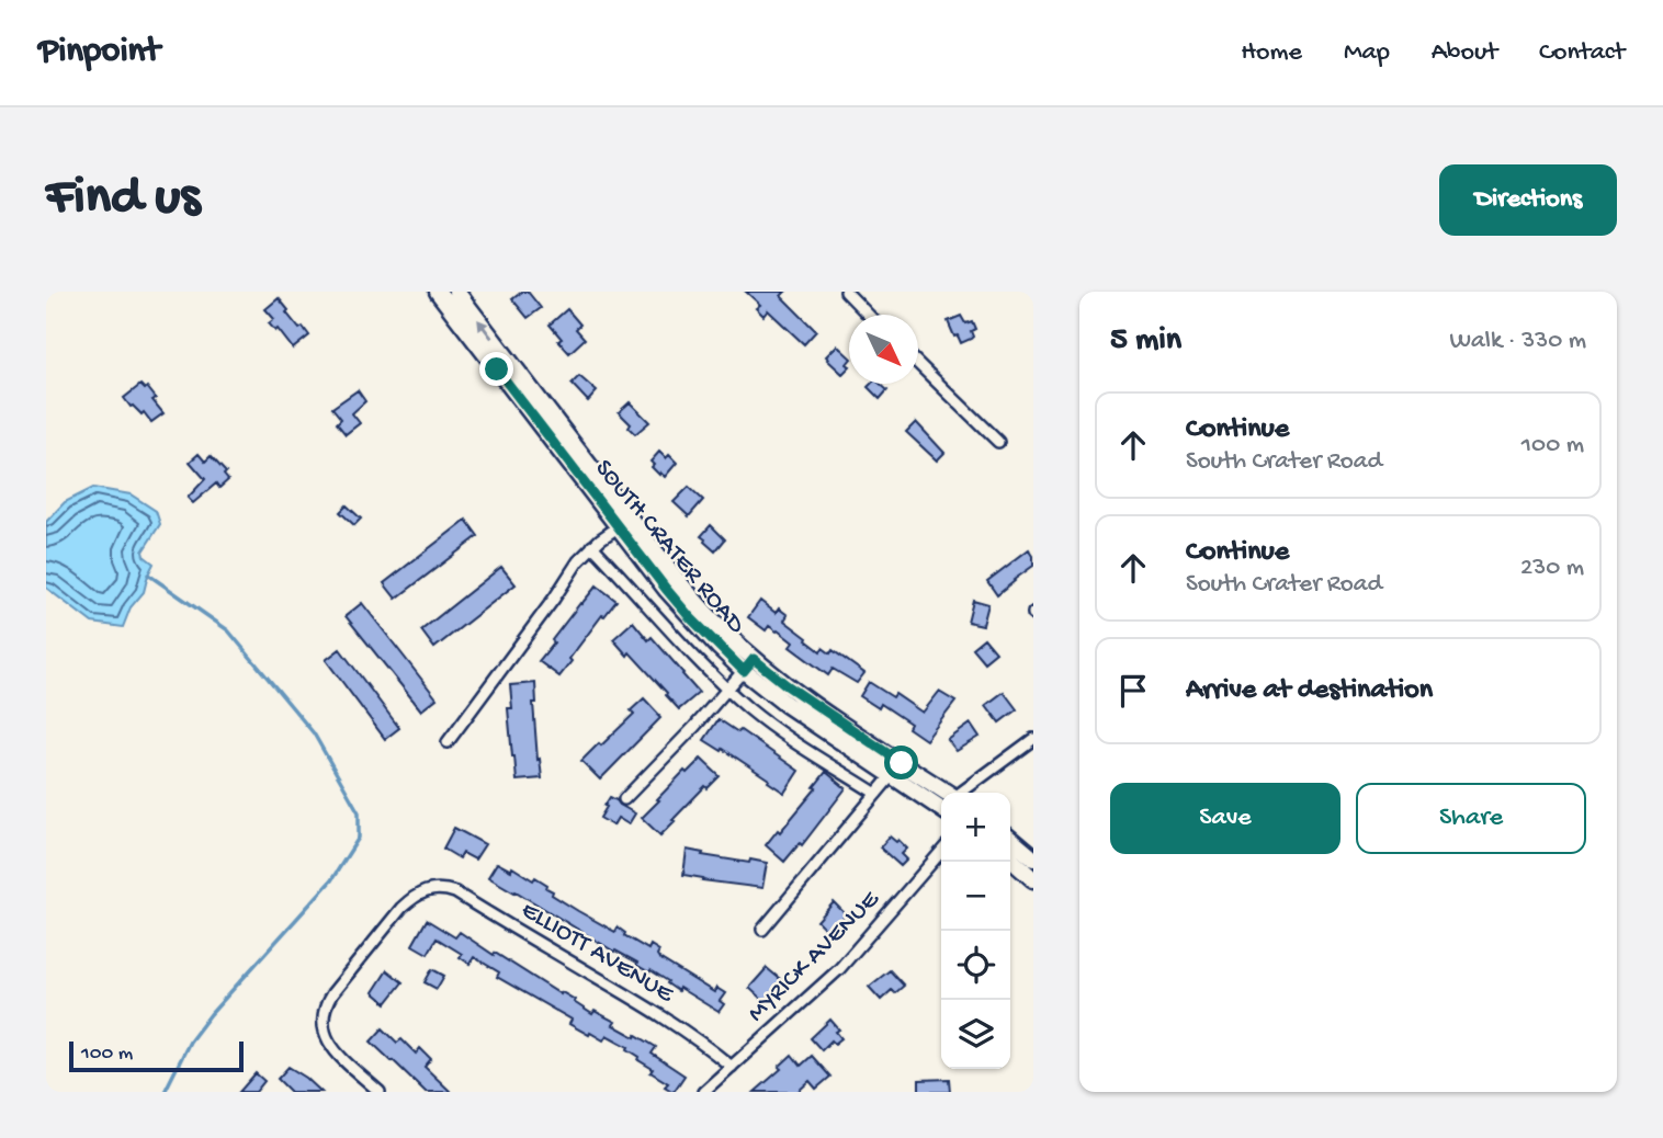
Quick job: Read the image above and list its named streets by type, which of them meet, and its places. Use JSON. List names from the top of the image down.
{
  "streets": {
    "main road": ["SOUTH CRATER ROAD"],
    "street": ["ELLIOTT AVENUE", "MYRICK AVENUE"]
  },
  "crossings": [
    ["ELLIOTT AVENUE", "MYRICK AVENUE"]
  ],
  "scale_bar": "100 m",
  "north": "bottom right",
  "page": {
    "header": "Pinpoint",
    "nav": [
      "Home",
      "Map",
      "About",
      "Contact"
    ],
    "buttons": [
      "Directions",
      ["Save", "Share"]
    ],
    "title": "Find us",
    "heading": ["5 min", "Walk · 330 m"],
    "list": [
      ["Continue", "South Crater Road", "100 m"],
      ["Continue", "South Crater Road", "230 m"],
      "Arrive at destination"
    ],
    "map_buttons": ["+", "−"],
    "scale": "100 m"
  }
}
